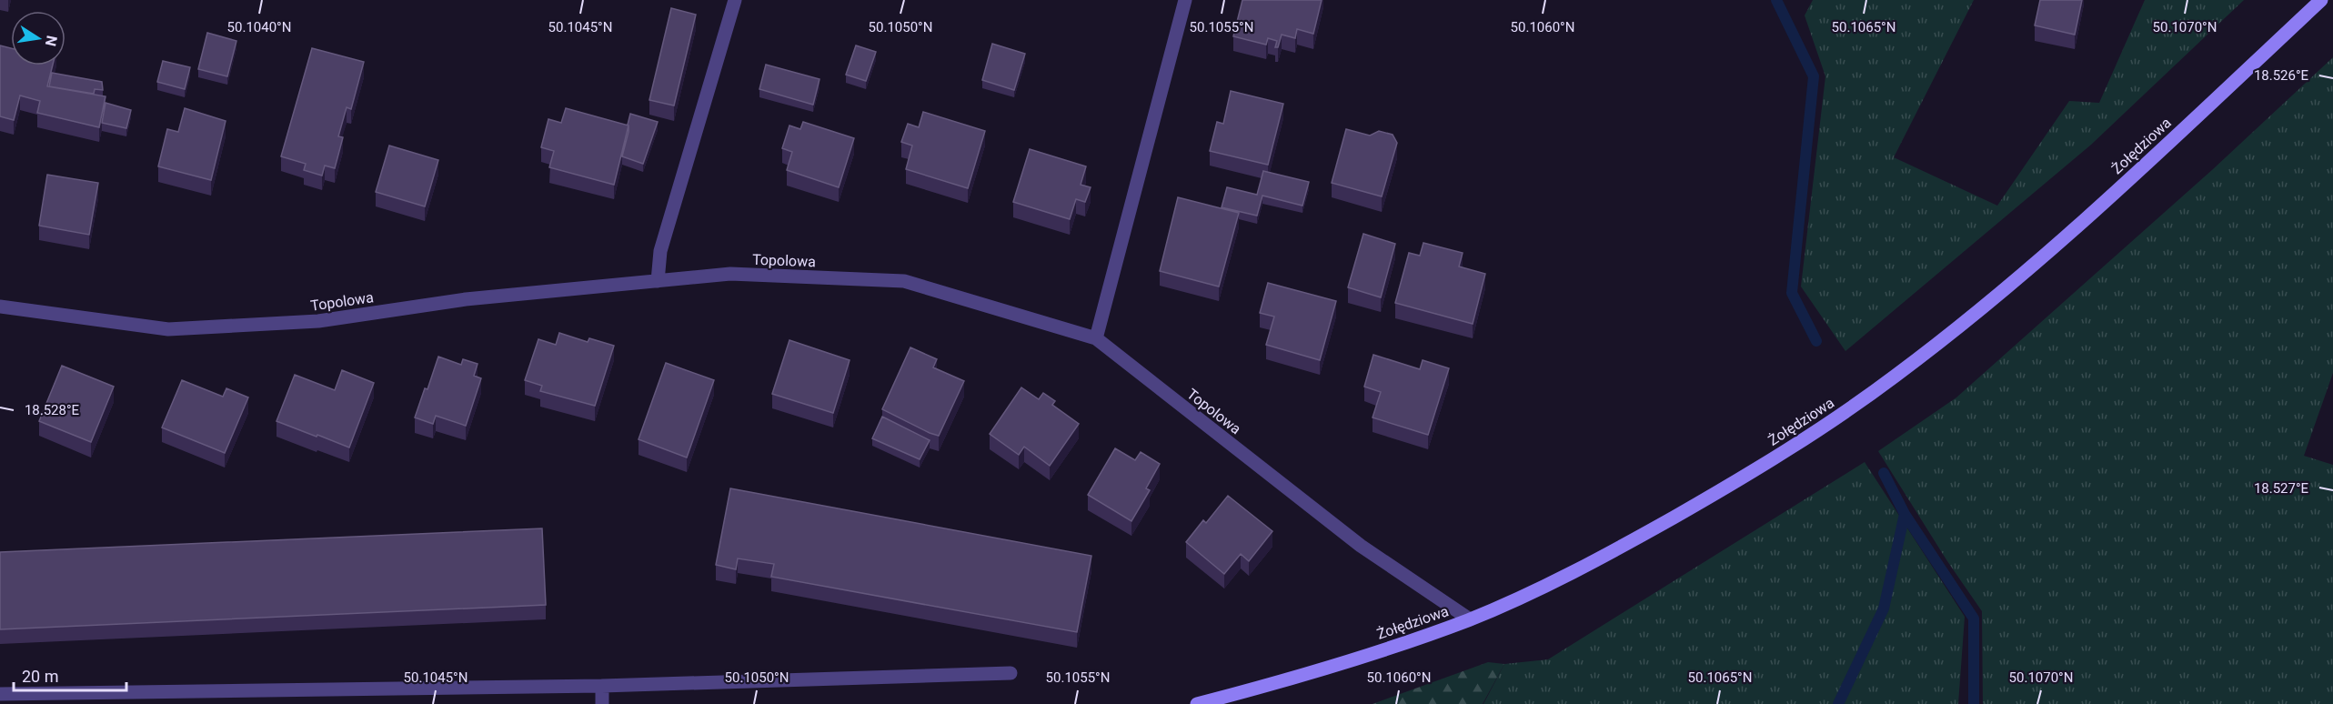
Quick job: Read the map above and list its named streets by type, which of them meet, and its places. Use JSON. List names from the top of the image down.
{
  "streets": {
    "street": ["Żołędziowa", "Topolowa"]
  },
  "crossings": [
    ["Żołędziowa", "Topolowa"]
  ],
  "scale_bar": "20 m",
  "north": "right",
  "coordinates": [
    "50.1040°N",
    "50.1045°N",
    "50.1050°N",
    "50.1055°N",
    "50.1060°N",
    "50.1065°N",
    "50.1070°N",
    "18.526°E",
    "18.528°E",
    "18.527°E"
  ]
}
